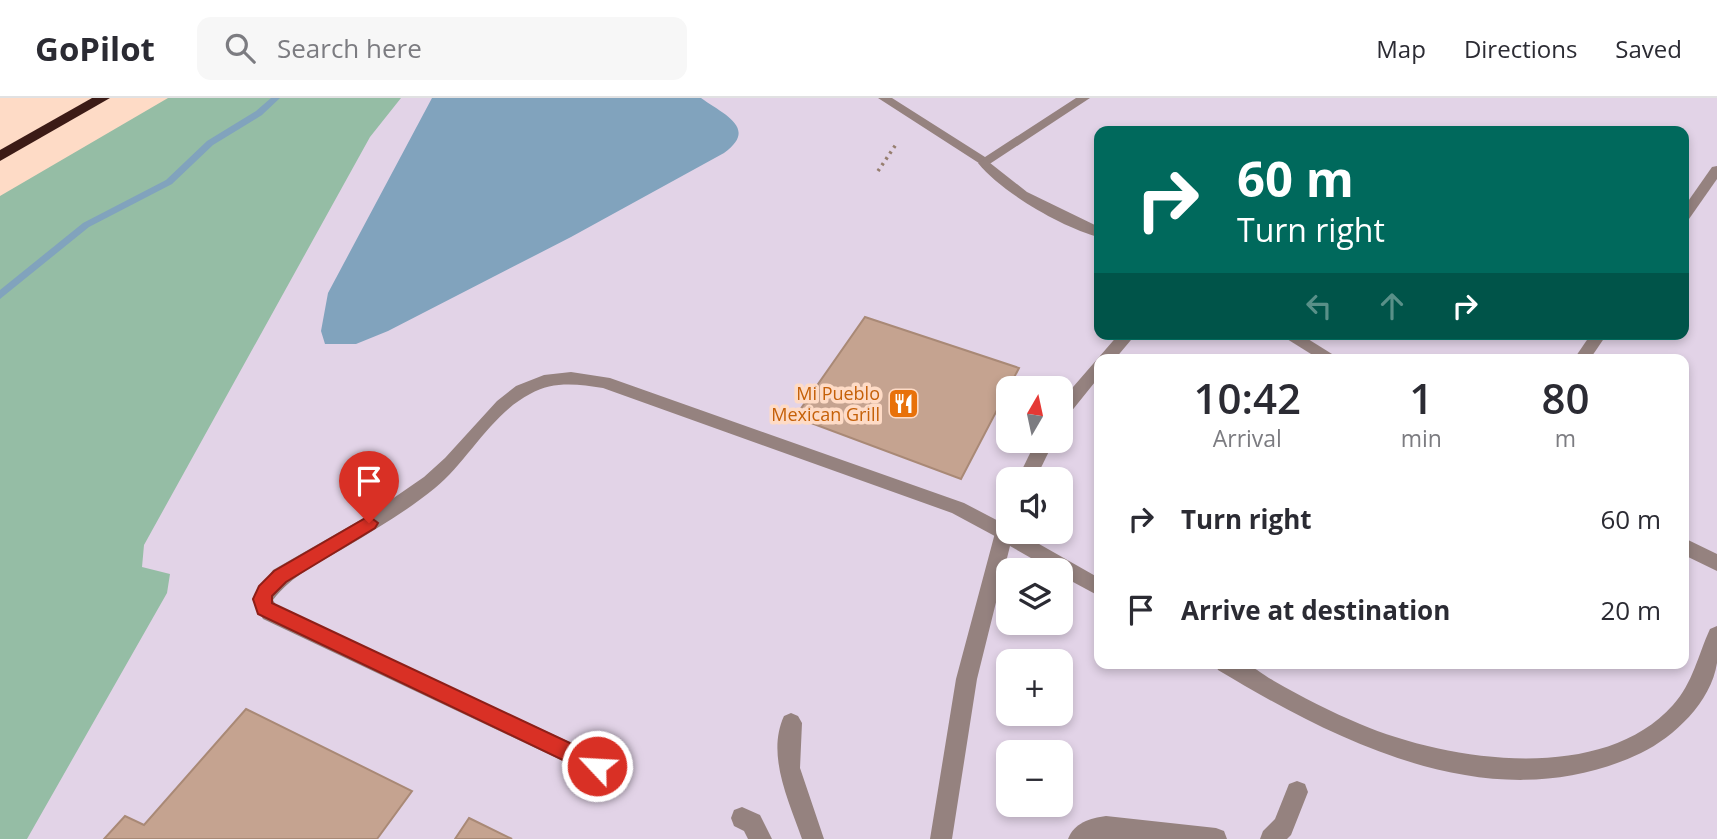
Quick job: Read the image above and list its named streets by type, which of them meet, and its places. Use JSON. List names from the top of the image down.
{
  "places": {
    "restaurant": ["Mi Pueblo Mexican Grill"]
  },
  "north": "top",
  "page": {
    "header": "GoPilot",
    "search": "Search here",
    "nav": ["Map", "Directions", "Saved"],
    "turn": ["60 m", "Turn right"],
    "eta": [
      "10:42",
      "Arrival",
      "1",
      "min",
      "80",
      "m"
    ],
    "map_buttons": ["+", "−"],
    "list": [
      {
        "name": "Turn right",
        "value": "60 m"
      },
      {
        "name": "Arrive at destination",
        "value": "20 m"
      }
    ]
  }
}
